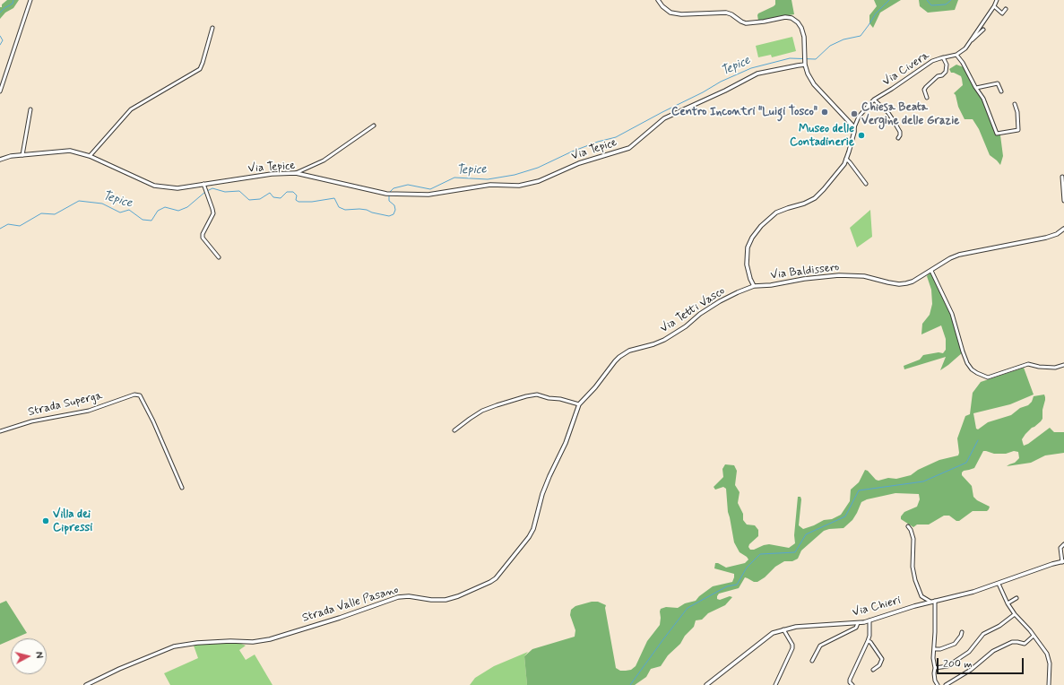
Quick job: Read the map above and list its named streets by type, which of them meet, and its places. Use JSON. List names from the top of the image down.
{
  "streets": {
    "street": [
      "Via Civera",
      "Via Tepice",
      "Via Baldissero",
      "Via Tetti Vasco",
      "Strada Superga",
      "Strada Valle Pasano",
      "Via Chieri"
    ]
  },
  "crossings": [
    ["Via Baldissero", "Via Tetti Vasco"],
    ["Via Tetti Vasco", "Strada Valle Pasano"]
  ],
  "water": ["Tepice"],
  "places": [
    "Centro Incontri \"Luigi Tosco\"",
    "Chiesa Beata Vergine delle Grazie",
    "Museo delle Contadinerie",
    "Villa dei Cipressi"
  ],
  "scale_bar": "200 m",
  "north": "right"
}
